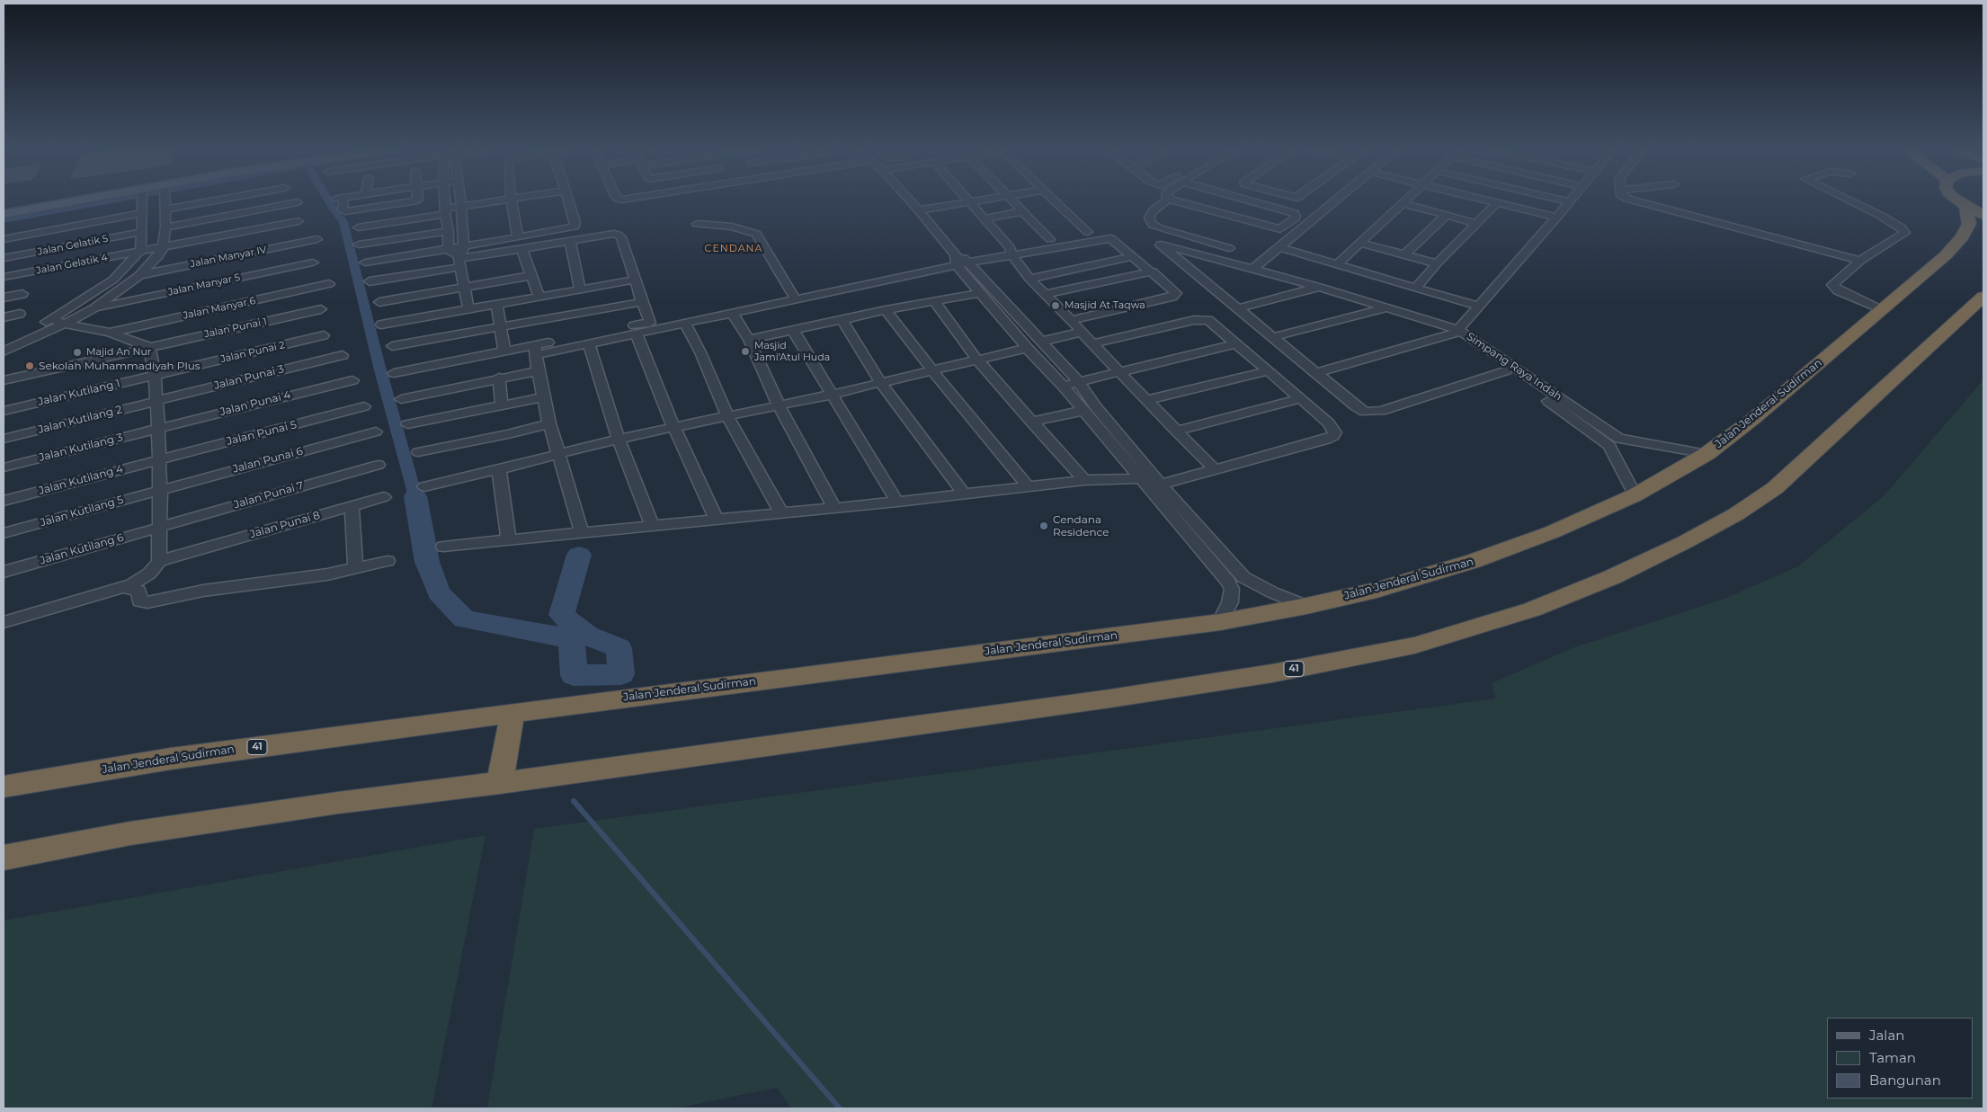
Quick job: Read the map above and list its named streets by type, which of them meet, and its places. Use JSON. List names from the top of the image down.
{
  "streets": {
    "highway": ["Jalan Jenderal Sudirman", "41"],
    "street": [
      "Jalan Gelatik 5",
      "Jalan Manyar IV",
      "Jalan Gelatik 4",
      "Jalan Manyar 5",
      "Jalan Manyar 6",
      "Jalan Punai 1",
      "Jalan Punai 2",
      "Simpang Raya Indah",
      "Jalan Punai 3",
      "Jalan Kutilang 1",
      "Jalan Punai 4",
      "Jalan Kutilang 2",
      "Jalan Punai 5",
      "Jalan Kutilang 3",
      "Jalan Punai 6",
      "Jalan Kutilang 4",
      "Jalan Punai 7",
      "Jalan Kutilang 5",
      "Jalan Punai 8",
      "Jalan Kutilang 6"
    ]
  },
  "crossings": [
    ["Jalan Punai 2", "Jalan Kutilang 1"],
    ["Simpang Raya Indah", "Jalan Jenderal Sudirman"],
    ["Jalan Punai 3", "Jalan Kutilang 2"],
    ["Jalan Punai 4", "Jalan Kutilang 3"],
    ["Jalan Jenderal Sudirman", "41"],
    ["Jalan Punai 5", "Jalan Kutilang 4"],
    ["Jalan Punai 6", "Jalan Kutilang 5"],
    ["Jalan Punai 7", "Jalan Kutilang 6"]
  ],
  "districts": ["CENDANA"],
  "places": [
    "Masjid At Taqwa",
    "Masjid Jami'Atul Huda",
    "Majid An Nur",
    "Sekolah Muhammadiyah Plus",
    "Cendana Residence"
  ],
  "legend": ["Jalan", "Taman", "Bangunan"]
}
